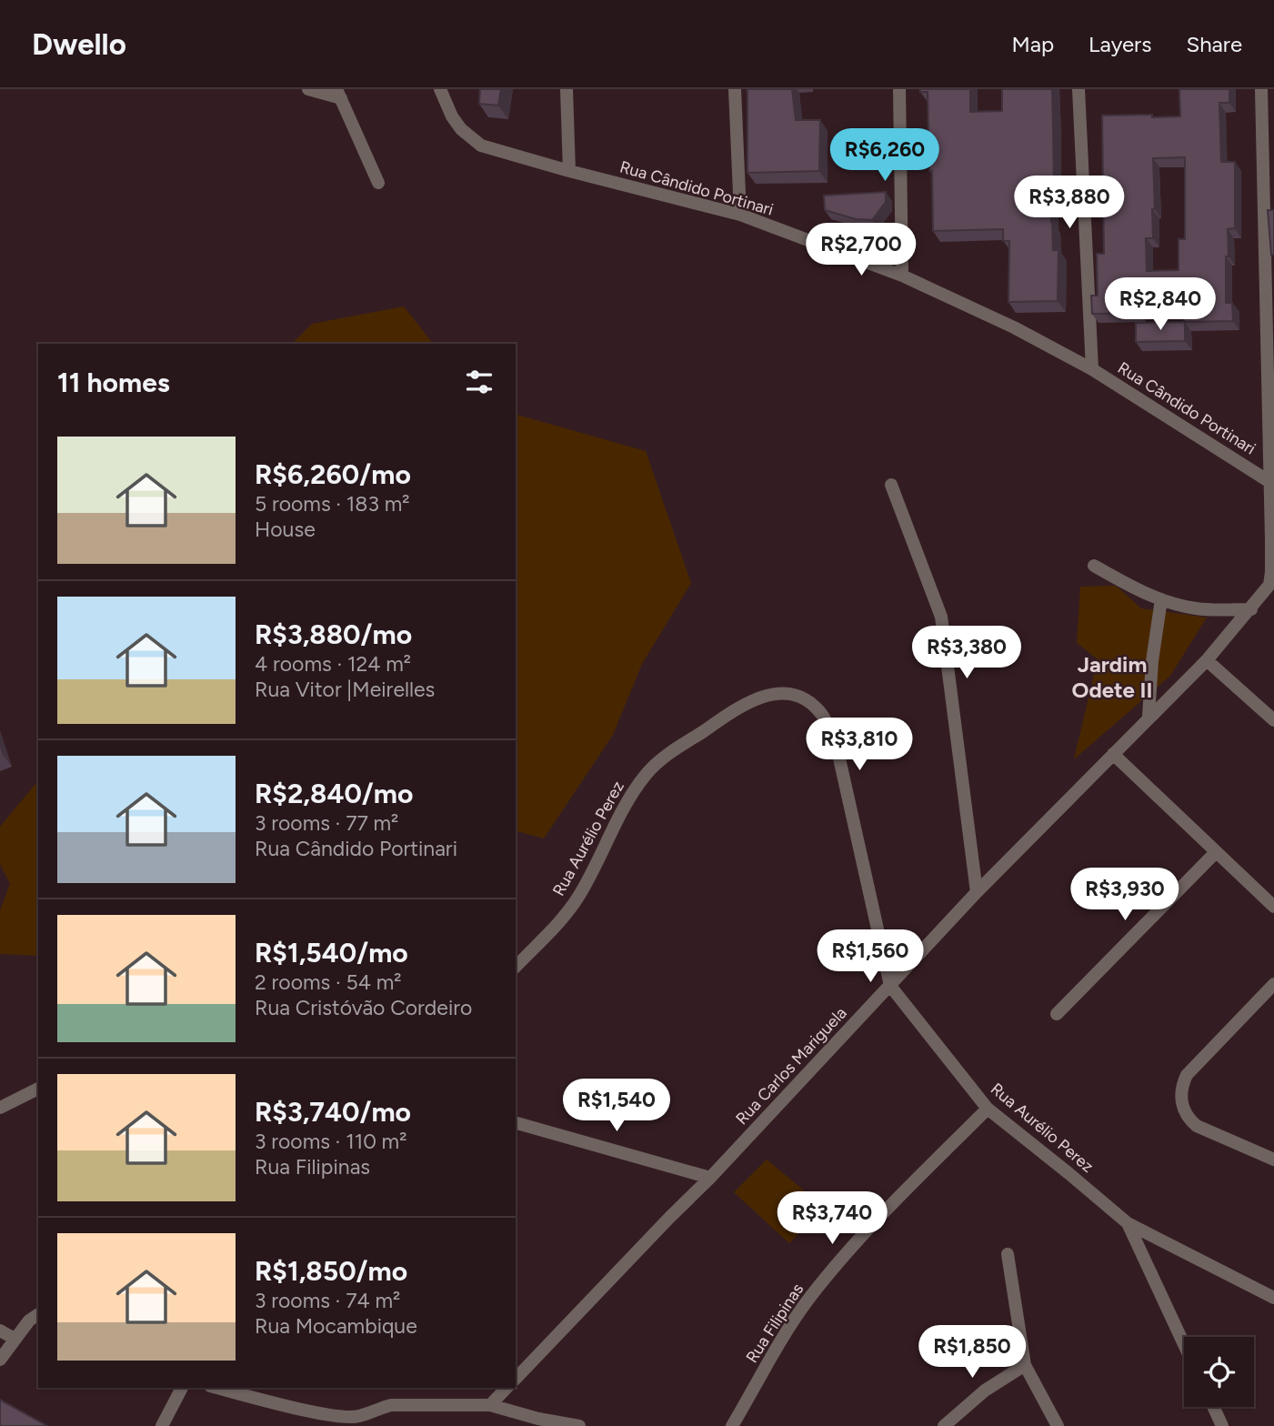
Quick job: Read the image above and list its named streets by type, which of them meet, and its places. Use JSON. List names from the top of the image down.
{
  "streets": {
    "street": [
      "Rua Cândido Portinari",
      "Rua Aurélio Perez",
      "Rua Carlos Mariguela",
      "Rua Filipinas"
    ]
  },
  "crossings": [
    ["Rua Cândido Portinari", "Rua Carlos Mariguela"],
    ["Rua Aurélio Perez", "Rua Carlos Mariguela"],
    ["Rua Aurélio Perez", "Rua Filipinas"]
  ],
  "districts": ["Jardim Odete II"],
  "page": {
    "header": "Dwello",
    "nav": ["Map", "Layers", "Share"],
    "price": [
      "R$6,260",
      "R$3,880",
      "R$2,700",
      "R$2,840",
      "R$3,380",
      "R$3,810",
      "R$3,930",
      "R$1,560",
      "R$1,540",
      "R$3,740",
      "R$1,850"
    ],
    "heading": "11 homes",
    "list": [
      {
        "name": "R$6,260/mo",
        "note": "5 rooms · 183 m² · House"
      },
      {
        "name": "R$3,880/mo",
        "note": "4 rooms · 124 m² · Rua Vitor |Meirelles"
      },
      {
        "name": "R$2,840/mo",
        "note": "3 rooms · 77 m² · Rua Cândido Portinari"
      },
      {
        "name": "R$1,540/mo",
        "note": "2 rooms · 54 m² · Rua Cristóvão Cordeiro"
      },
      {
        "name": "R$3,740/mo",
        "note": "3 rooms · 110 m² · Rua Filipinas"
      },
      {
        "name": "R$1,850/mo",
        "note": "3 rooms · 74 m² · Rua Mocambique"
      }
    ]
  }
}
